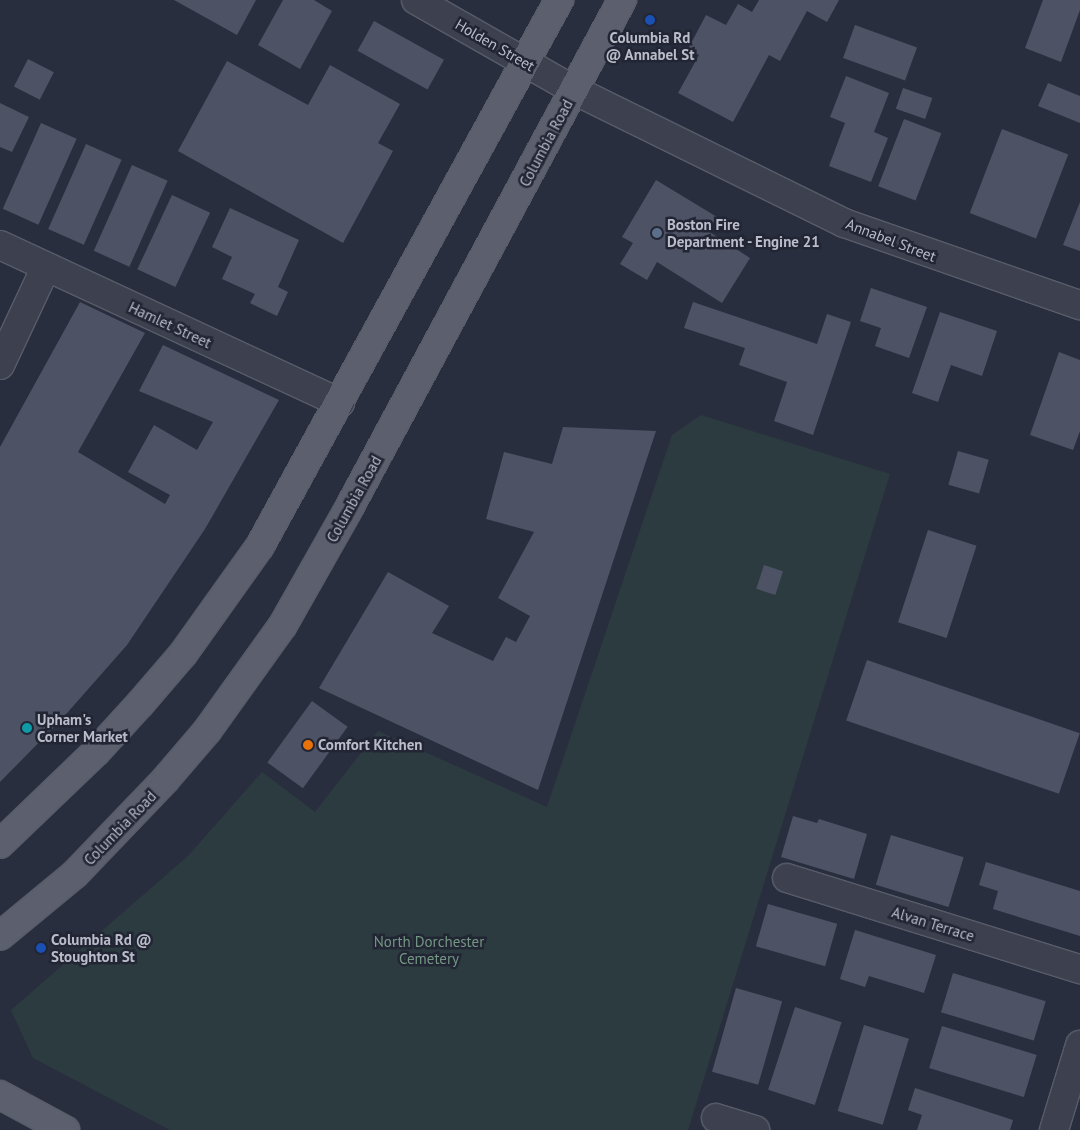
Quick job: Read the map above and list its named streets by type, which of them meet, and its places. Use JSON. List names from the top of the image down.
{
  "streets": {
    "main road": ["Columbia Road"],
    "street": [
      "Holden Street",
      "Annabel Street",
      "Hamlet Street",
      "Alvan Terrace"
    ]
  },
  "crossings": [
    ["Holden Street", "Columbia Road"],
    ["Holden Street", "Annabel Street"],
    ["Columbia Road", "Annabel Street"]
  ],
  "parks": ["North Dorchester Cemetery"],
  "places": [
    "Columbia Rd @ Annabel St",
    "Boston Fire Department - Engine 21",
    "Upham's Corner Market",
    "Comfort Kitchen",
    "Columbia Rd @ Stoughton St"
  ]
}
